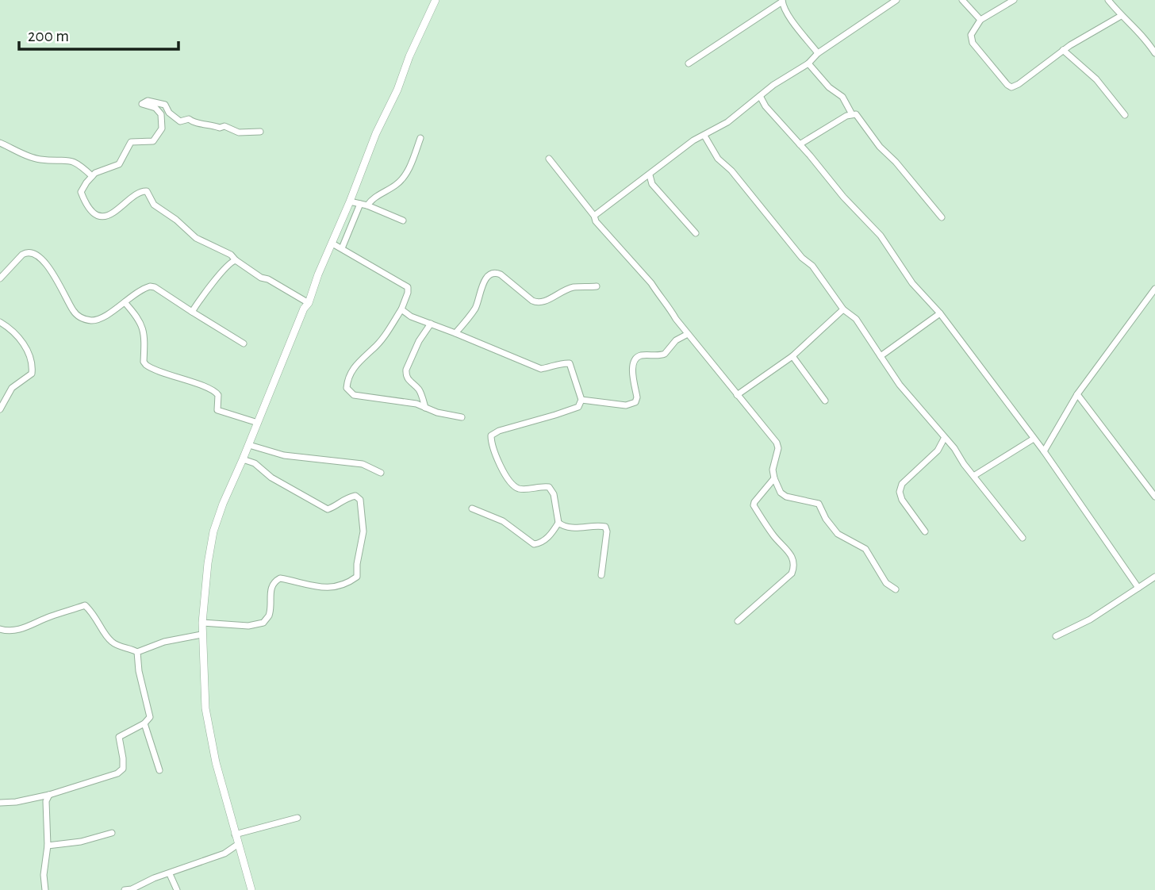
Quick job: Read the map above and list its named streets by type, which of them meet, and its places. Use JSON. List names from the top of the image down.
{
  "scale_bar": "200 m"
}
